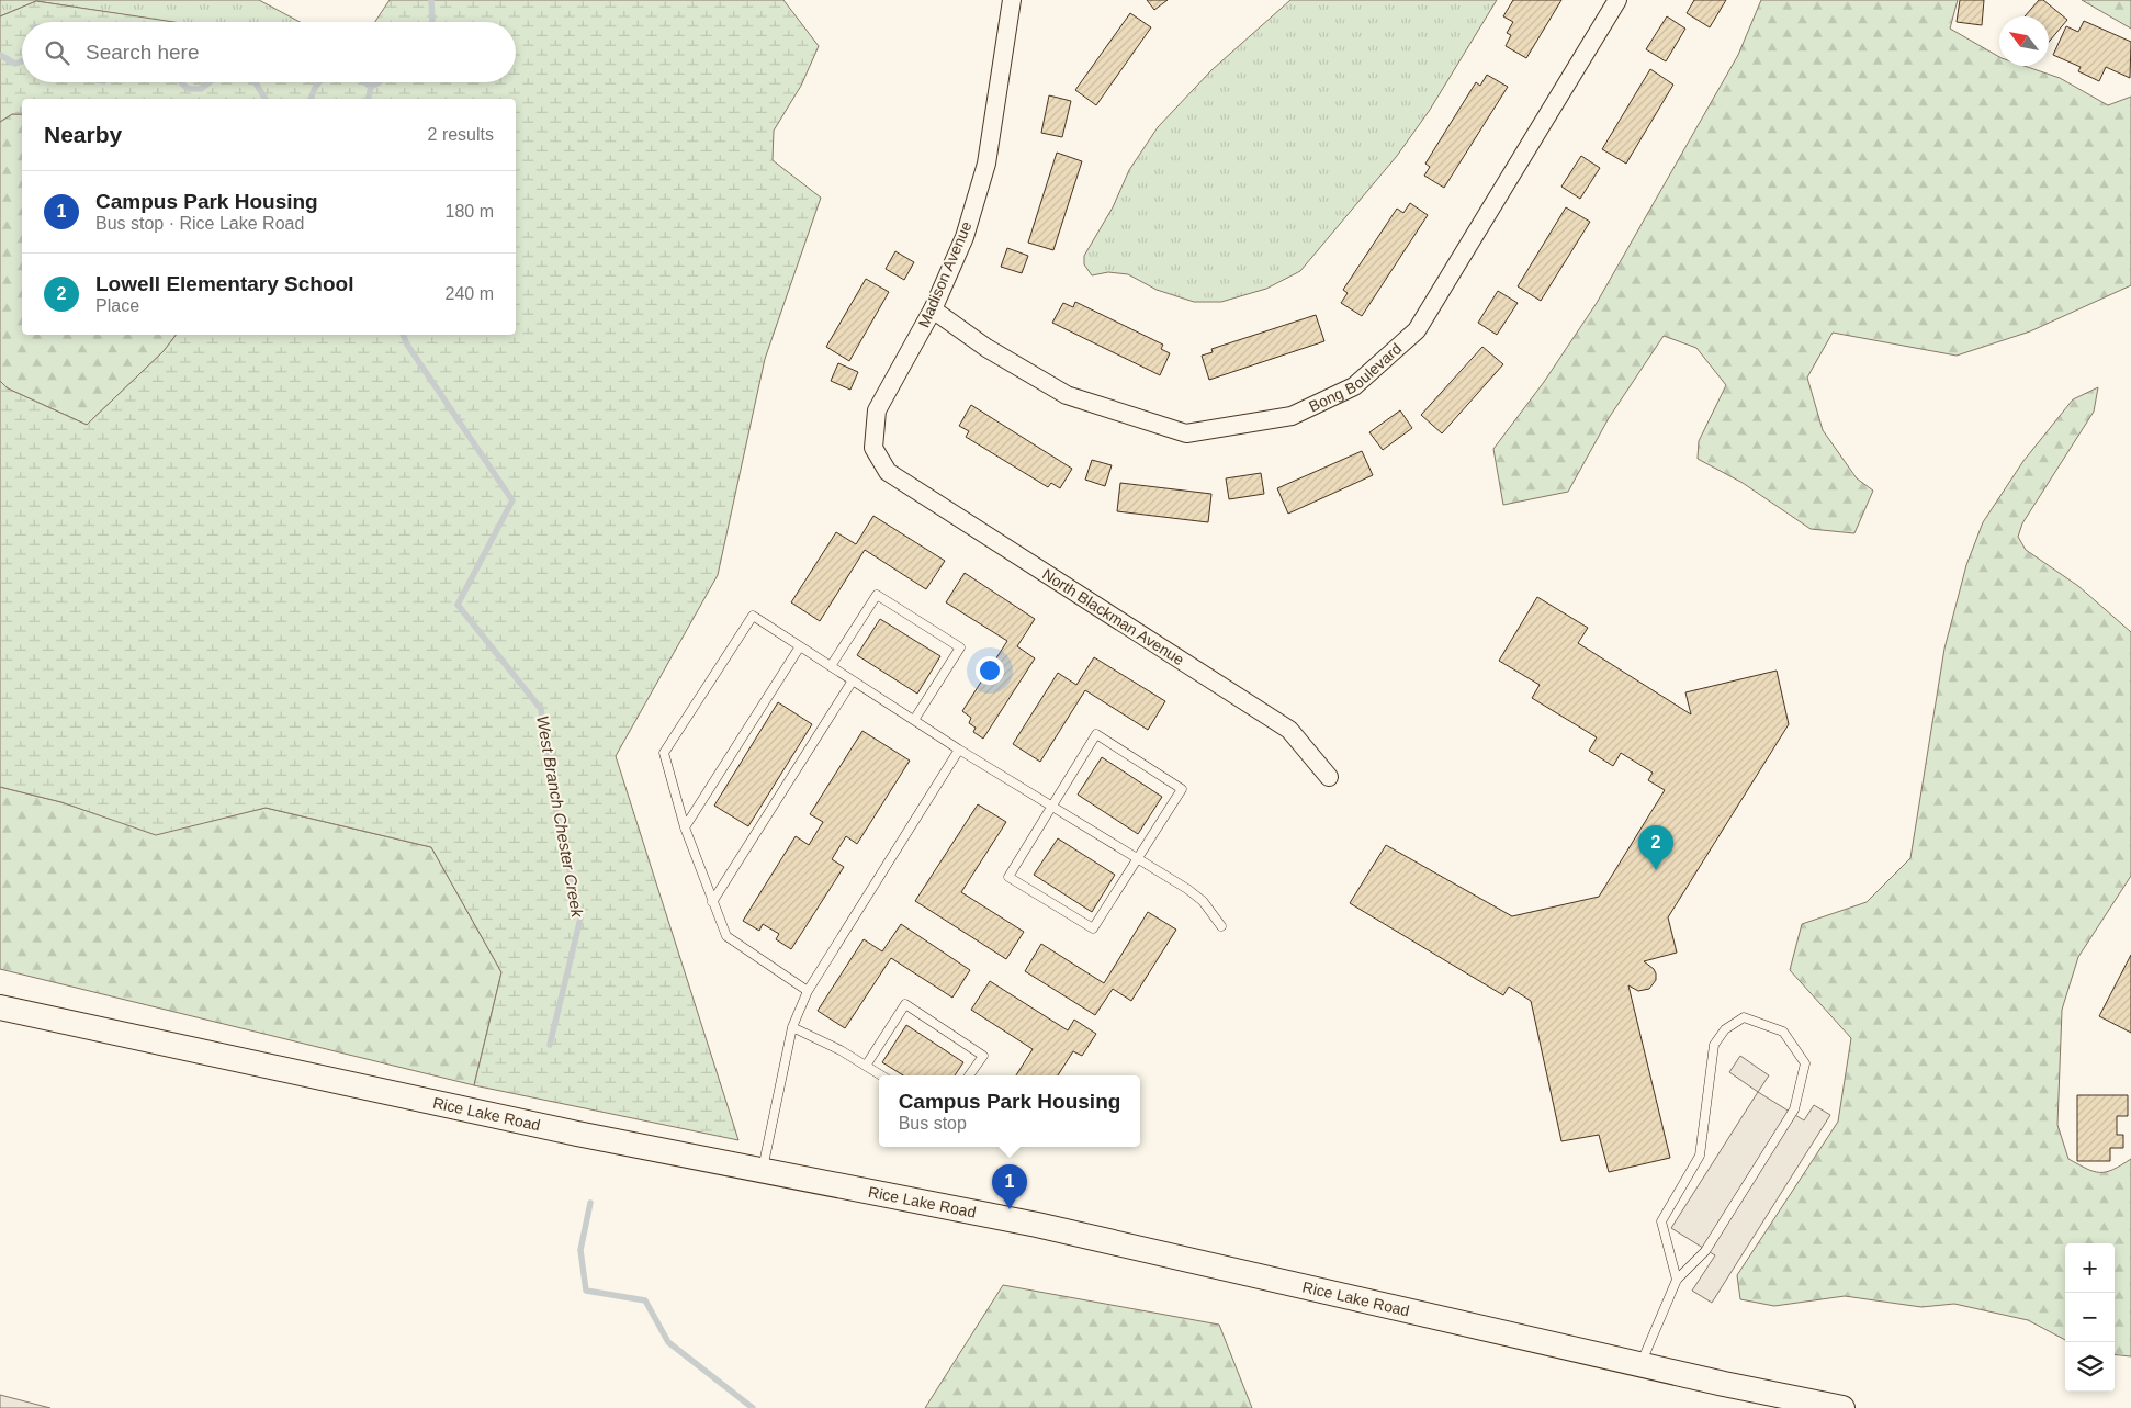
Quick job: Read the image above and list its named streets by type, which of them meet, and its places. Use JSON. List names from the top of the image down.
{
  "streets": {
    "main road": ["Rice Lake Road"],
    "street": ["Madison Avenue", "Bong Boulevard", "North Blackman Avenue"]
  },
  "crossings": [
    ["Madison Avenue", "Bong Boulevard"],
    ["Madison Avenue", "North Blackman Avenue"]
  ],
  "water": ["West Branch Chester Creek"],
  "north": "top left",
  "page": {
    "search": "Search here",
    "heading": ["Nearby", "2 results"],
    "list": [
      {
        "mark": "1",
        "name": "Campus Park Housing",
        "note": "Bus stop · Rice Lake Road",
        "value": "180 m"
      },
      {
        "mark": "2",
        "name": "Lowell Elementary School",
        "note": "Place",
        "value": "240 m"
      }
    ],
    "pins": ["2", "1"],
    "popup": ["Campus Park Housing", "Bus stop"],
    "map_buttons": ["+", "−"]
  }
}
